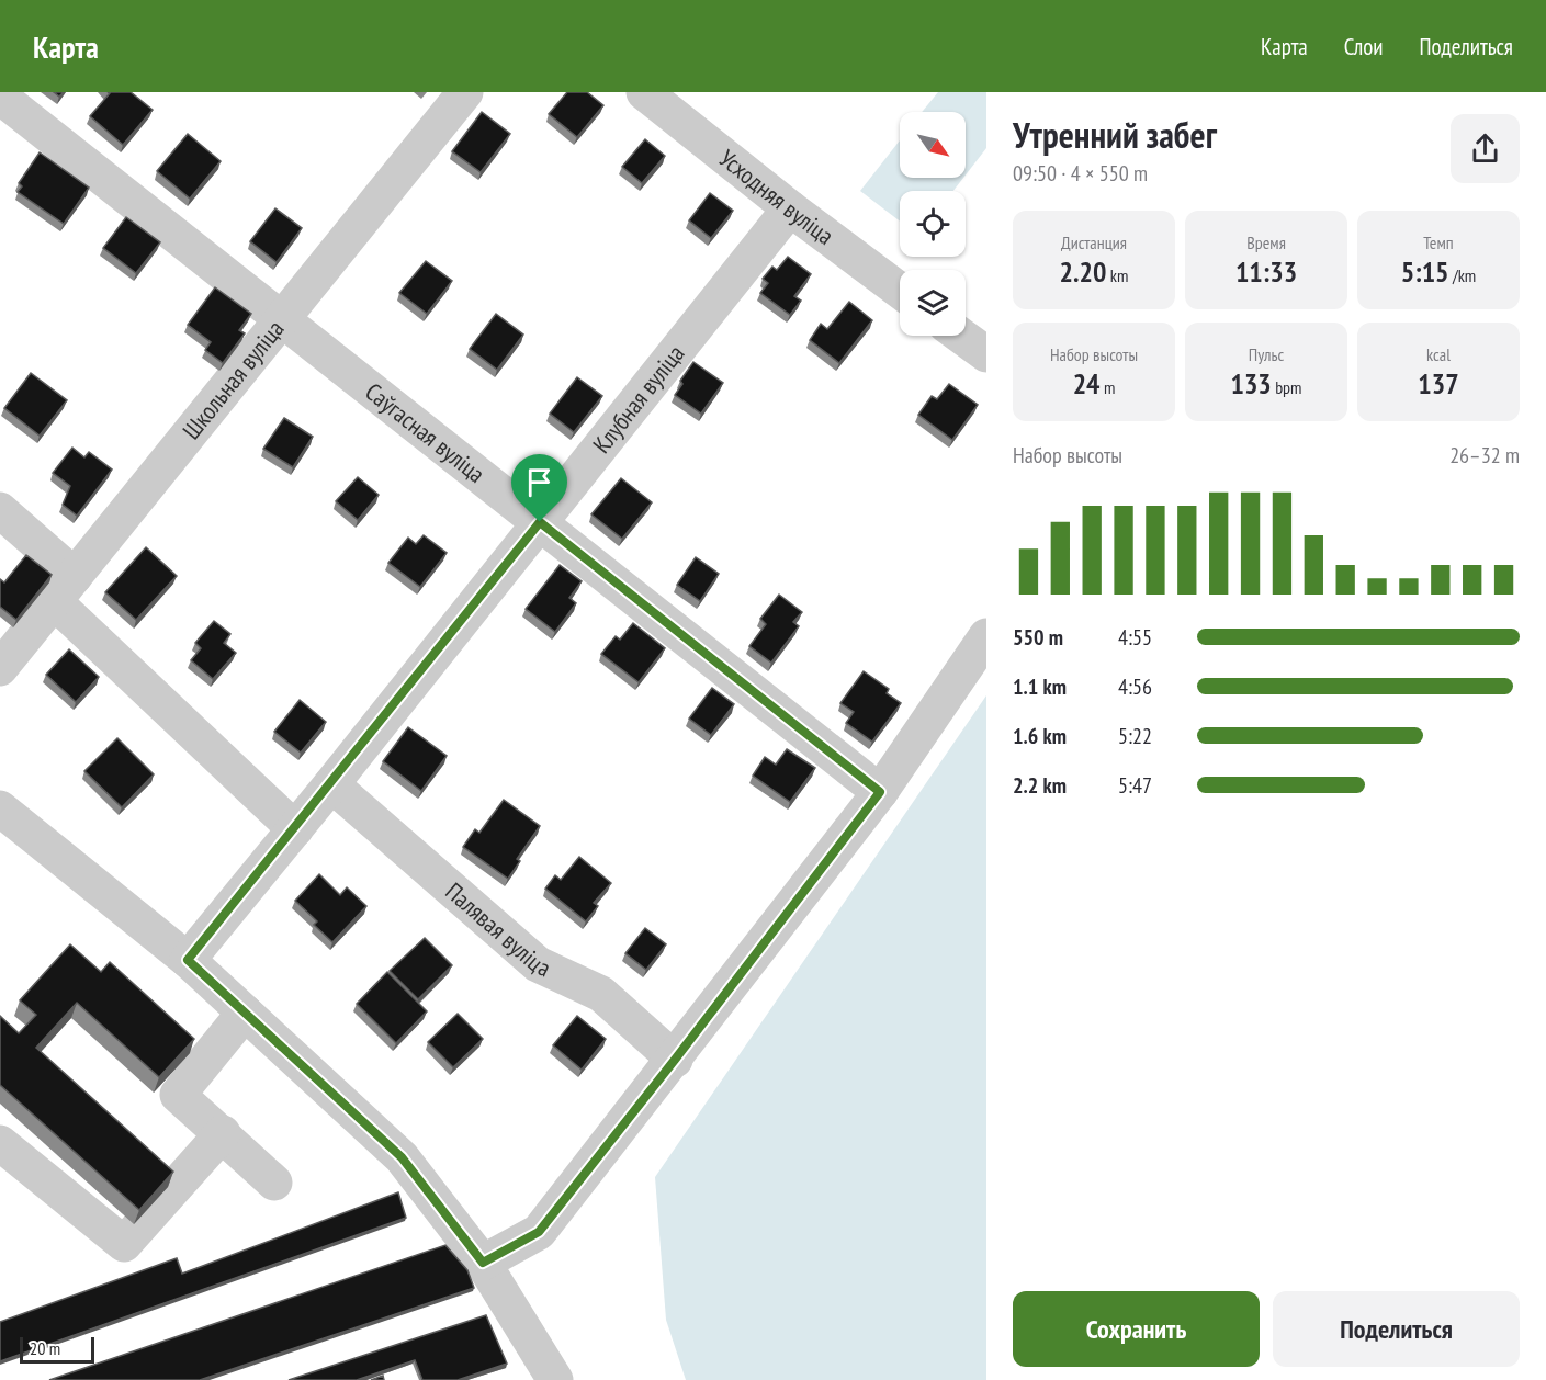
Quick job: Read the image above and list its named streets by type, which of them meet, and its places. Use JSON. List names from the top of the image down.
{
  "streets": {
    "street": [
      "Усходняя вуліца",
      "Школьная вуліца",
      "Клубная вуліца",
      "Саўгасная вуліца",
      "Палявая вуліца"
    ]
  },
  "crossings": [
    ["Усходняя вуліца", "Клубная вуліца"],
    ["Школьная вуліца", "Саўгасная вуліца"],
    ["Клубная вуліца", "Саўгасная вуліца"],
    ["Клубная вуліца", "Палявая вуліца"]
  ],
  "scale_bar": "20 m",
  "north": "bottom right",
  "page": {
    "header": "Карта",
    "nav": ["Карта", "Слои", "Поделиться"],
    "heading": ["Утренний забег", "09:50 · 4 × 550 m"],
    "stats": [
      ["Дистанция", "2.20 km"],
      ["Время", "11:33"],
      ["Темп", "5:15 /km"],
      ["Набор высоты", "24 m"],
      ["Пульс", "133 bpm"],
      ["kcal", "137"]
    ],
    "chart": ["Набор высоты", "26–32 m"],
    "list": [
      {
        "name": "550 m",
        "note": "4:55"
      },
      {
        "name": "1.1 km",
        "note": "4:56"
      },
      {
        "name": "1.6 km",
        "note": "5:22"
      },
      {
        "name": "2.2 km",
        "note": "5:47"
      }
    ],
    "buttons": ["Сохранить", "Поделиться"],
    "scale": "20 m"
  }
}
